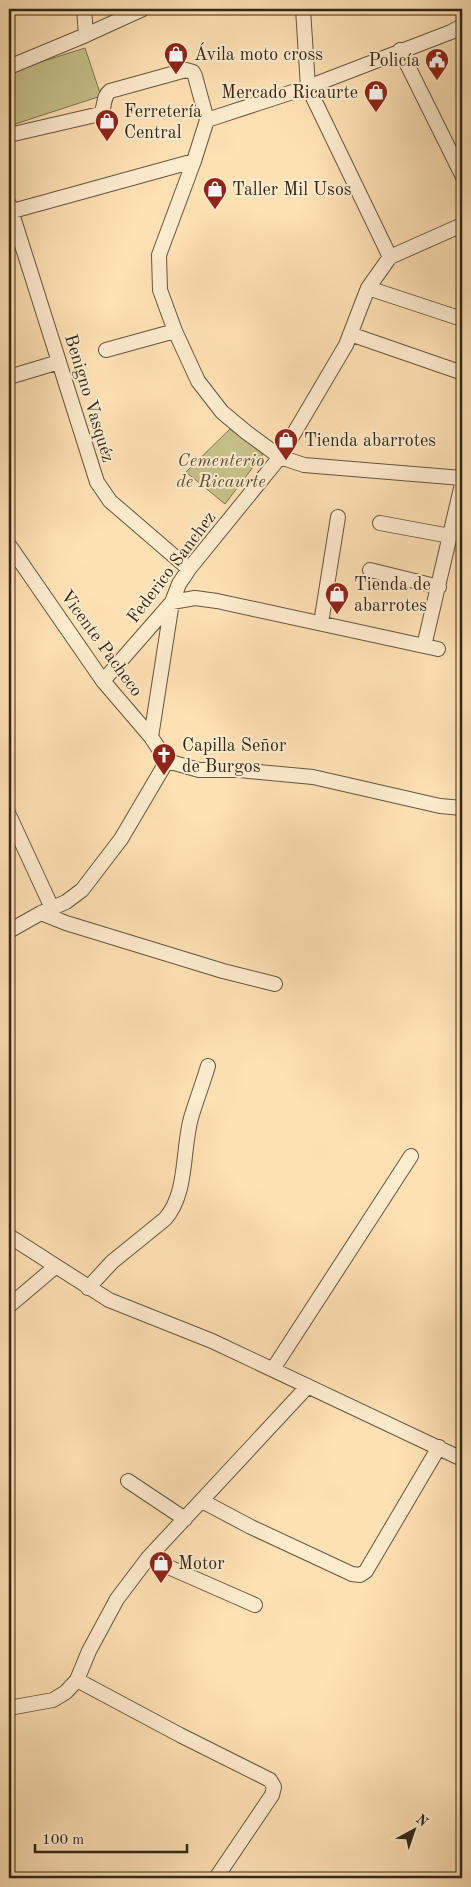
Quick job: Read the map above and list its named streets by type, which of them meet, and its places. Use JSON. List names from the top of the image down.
{
  "streets": {
    "street": ["Benigno Vasquéz", "Federico Sanchez", "Vicente Pacheco"]
  },
  "crossings": [
    ["Benigno Vasquéz", "Federico Sanchez"],
    ["Federico Sanchez", "Vicente Pacheco"]
  ],
  "parks": ["Cementerio de Ricaurte"],
  "places": {
    "shop": [
      "Ávila moto cross",
      "Mercado Ricaurte",
      "Ferretería Central",
      "Taller Mil Usos",
      "Tienda abarrotes",
      "Tienda de abarrotes",
      "Motor"
    ],
    "public building": ["Policía"],
    "church": ["Capilla Señor de Burgos"]
  },
  "scale_bar": "100 m",
  "north": "top right"
}
